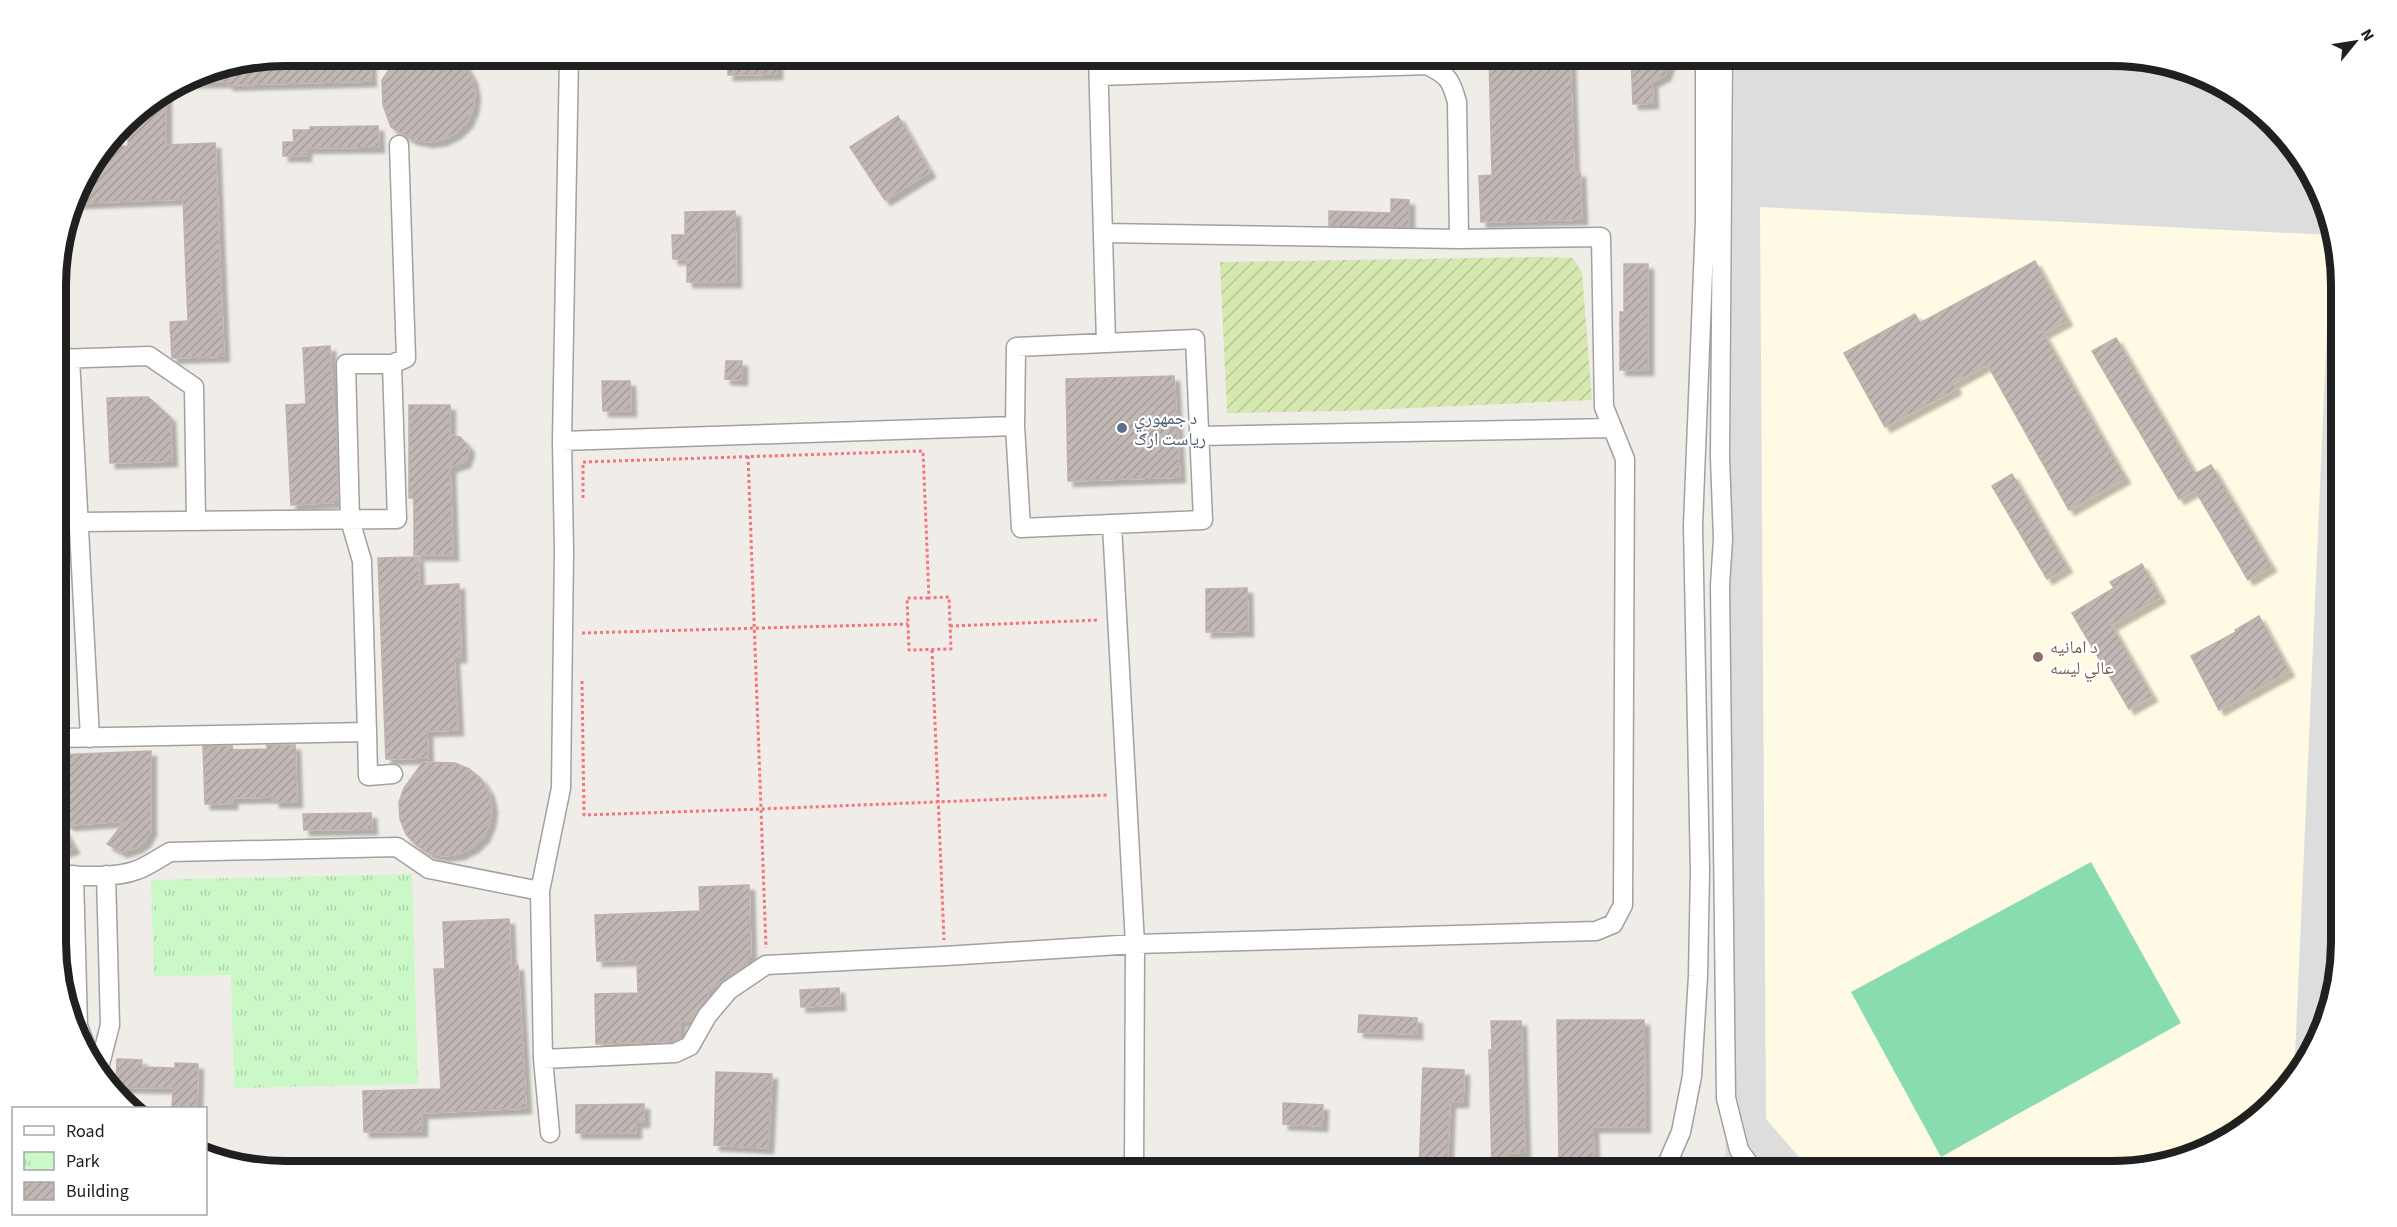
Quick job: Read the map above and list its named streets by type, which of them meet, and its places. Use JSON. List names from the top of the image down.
{
  "places": ["د جمهوري ریاست ارګ", "د امانیه عالي لیسه"],
  "legend": ["Road", "Park", "Building"],
  "north": "top right"
}
